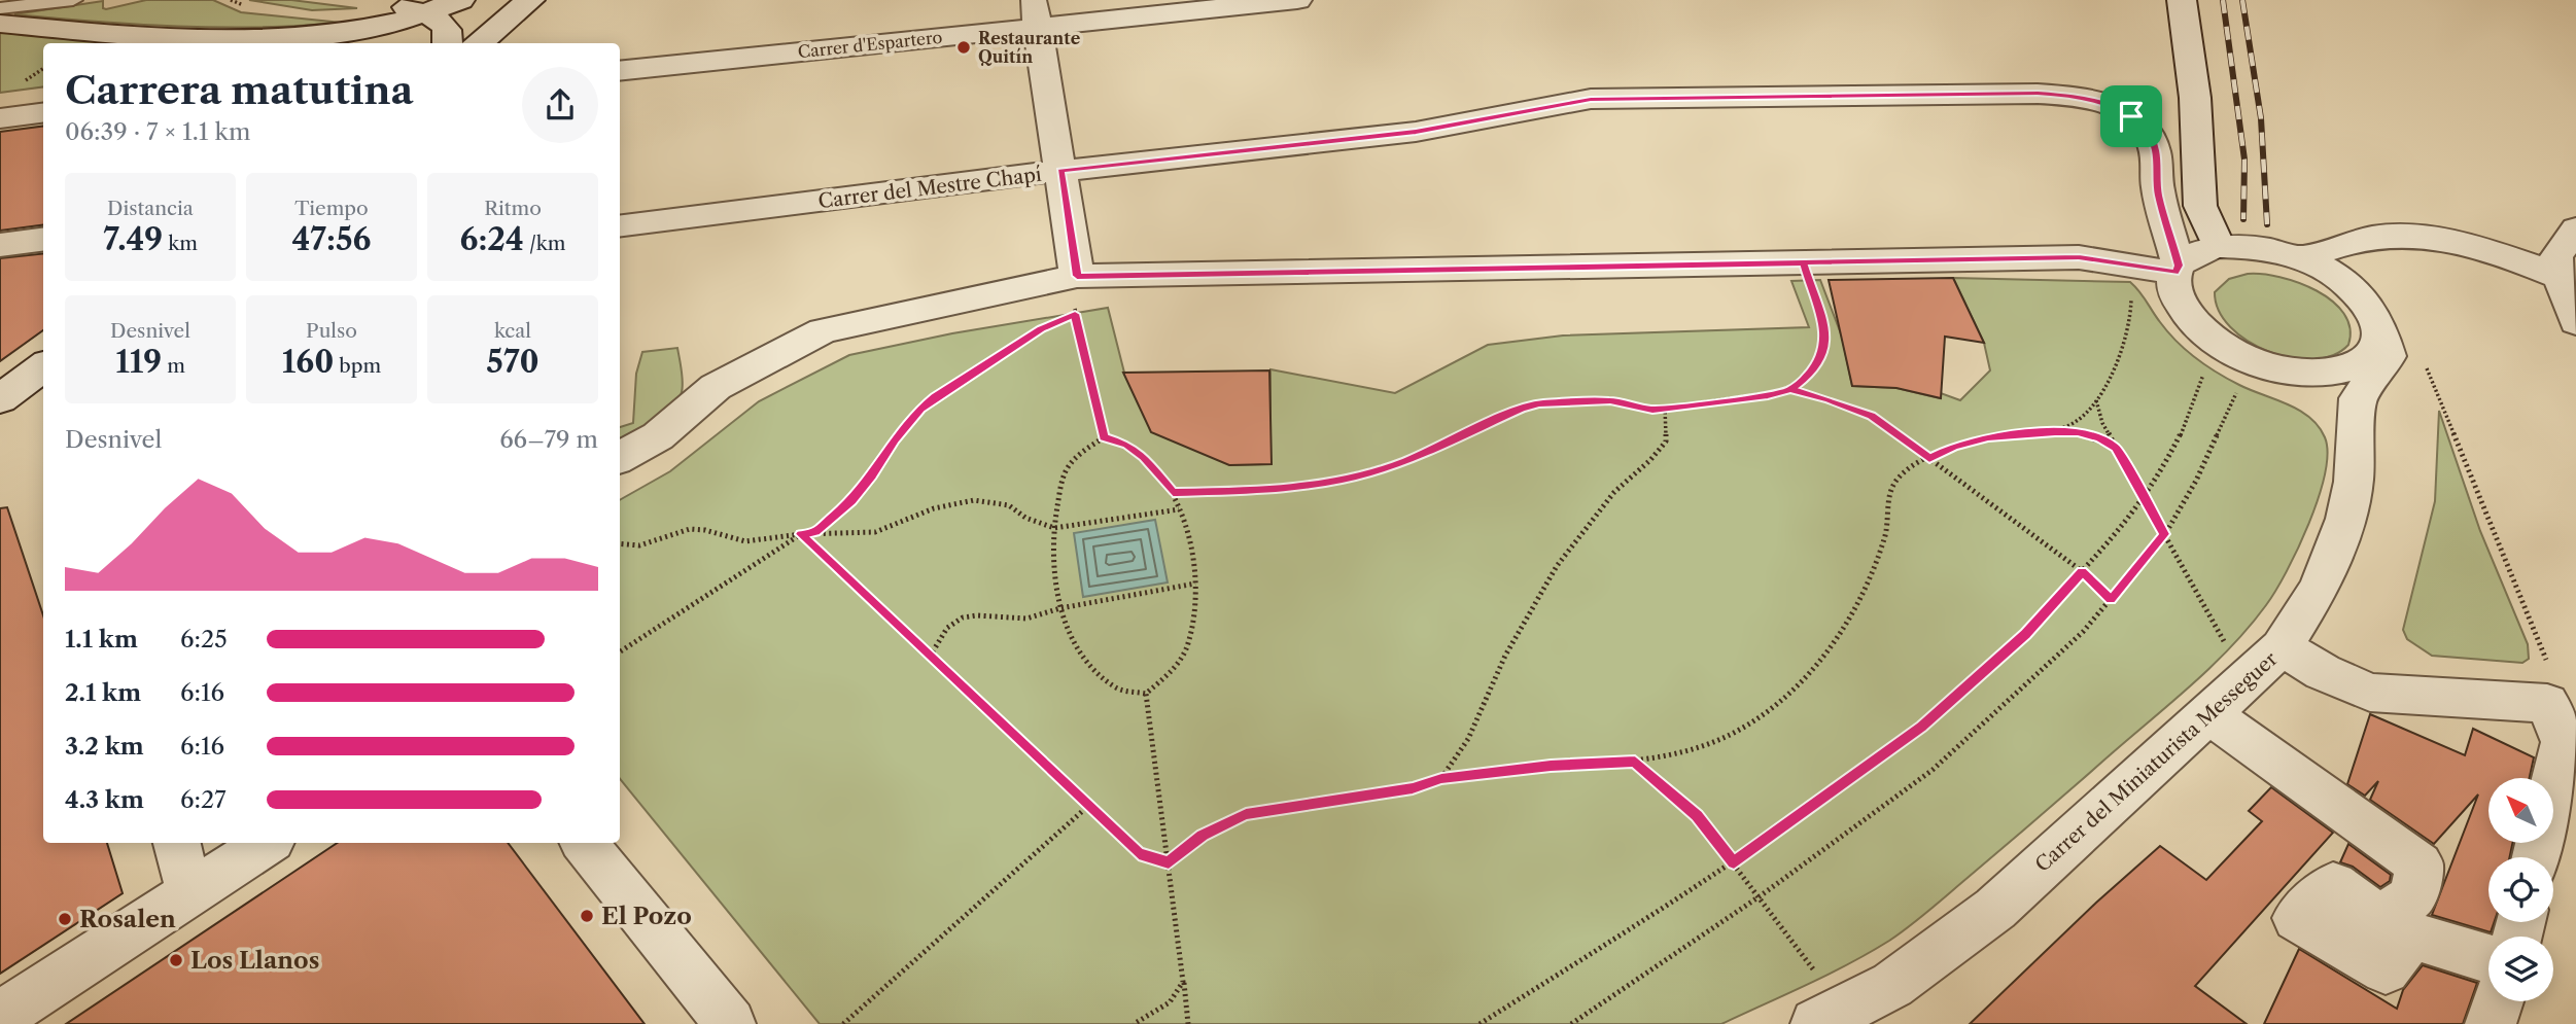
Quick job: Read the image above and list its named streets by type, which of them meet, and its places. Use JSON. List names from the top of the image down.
{
  "streets": {
    "street": ["Carrer d'Espartero", "Carrer del Mestre Chapí", "Carrer del Miniaturista Messeguer"]
  },
  "crossings": [
    ["Carrer del Mestre Chapí", "Carrer del Miniaturista Messeguer"]
  ],
  "places": [
    "Restaurante Quitín",
    "El Pozo",
    "Rosalen",
    "Los Llanos"
  ],
  "north": "top left",
  "page": {
    "heading": ["Carrera matutina", "06:39 · 7 × 1.1 km"],
    "stats": [
      ["Distancia", "7.49 km"],
      ["Tiempo", "47:56"],
      ["Ritmo", "6:24 /km"],
      ["Desnivel", "119 m"],
      ["Pulso", "160 bpm"],
      ["kcal", "570"]
    ],
    "chart": ["Desnivel", "66–79 m"],
    "list": [
      {
        "name": "1.1 km",
        "note": "6:25"
      },
      {
        "name": "2.1 km",
        "note": "6:16"
      },
      {
        "name": "3.2 km",
        "note": "6:16"
      },
      {
        "name": "4.3 km",
        "note": "6:27"
      }
    ]
  }
}
